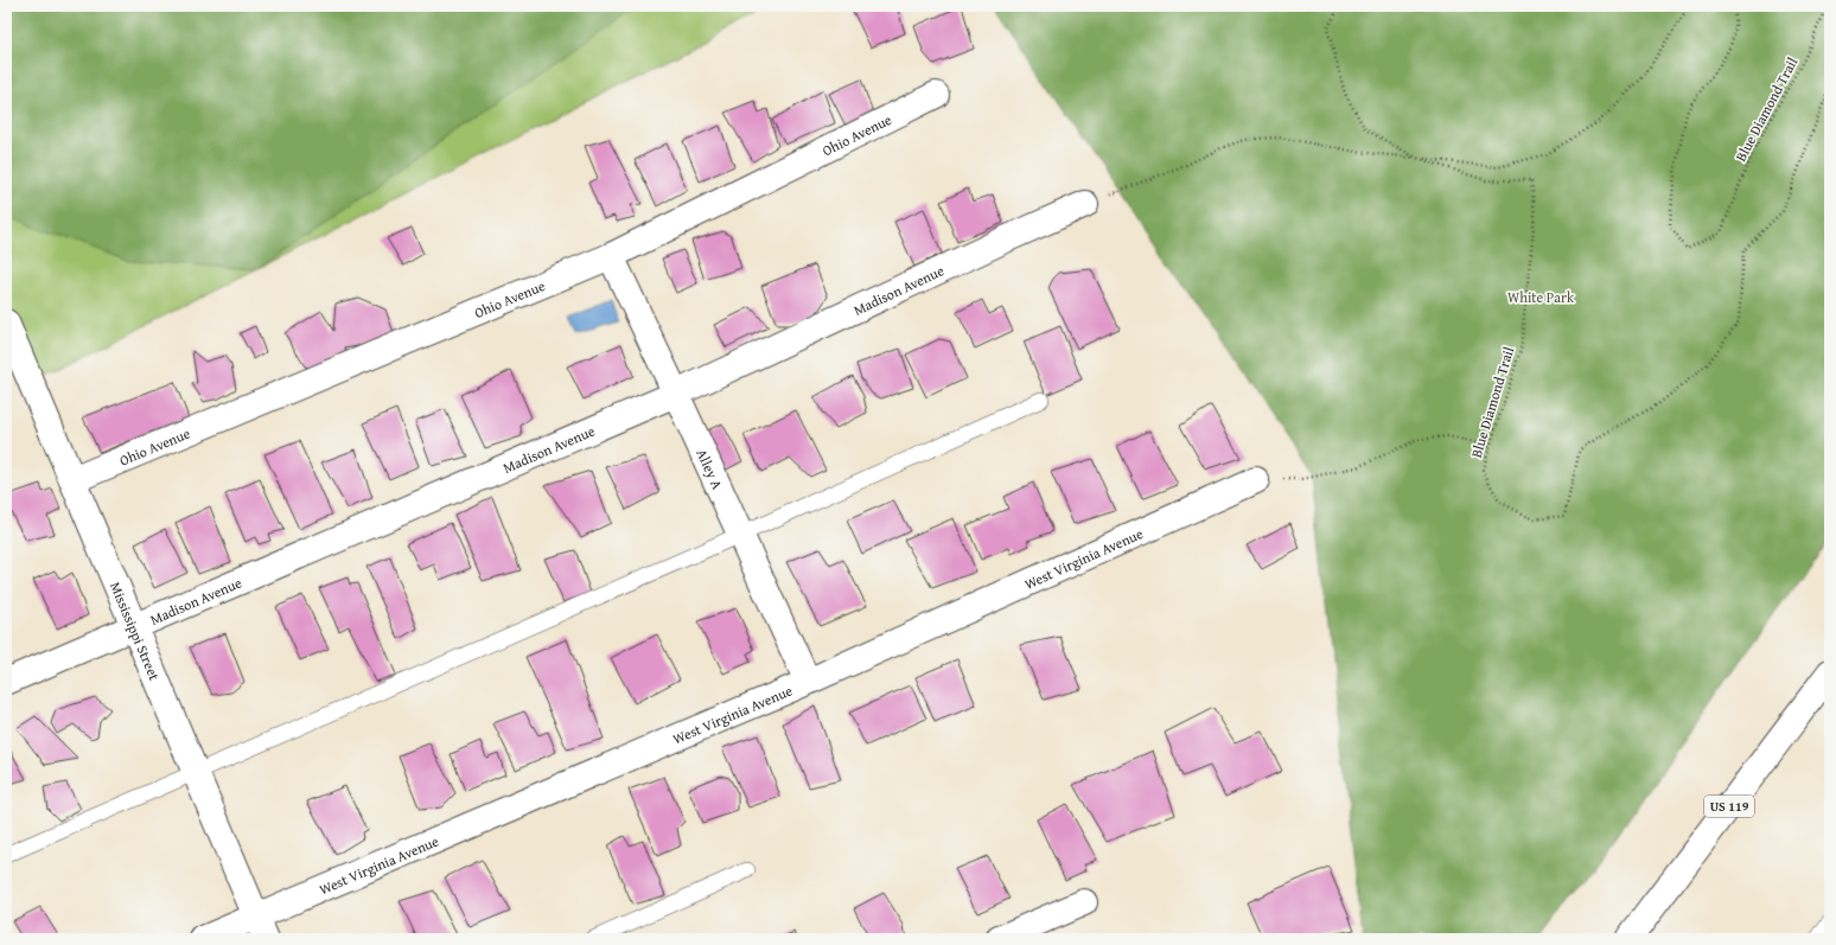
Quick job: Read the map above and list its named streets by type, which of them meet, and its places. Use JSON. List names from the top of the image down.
{
  "streets": {
    "street": [
      "Ohio Avenue",
      "Madison Avenue",
      "Alley A",
      "West Virginia Avenue",
      "Mississippi Street",
      "US 119"
    ],
    "path": ["Blue Diamond Trail"]
  },
  "crossings": [
    ["Ohio Avenue", "Alley A"],
    ["Ohio Avenue", "Mississippi Street"],
    ["Madison Avenue", "Alley A"],
    ["Madison Avenue", "Mississippi Street"],
    ["Alley A", "West Virginia Avenue"],
    ["West Virginia Avenue", "Mississippi Street"]
  ],
  "parks": ["White Park"]
}
